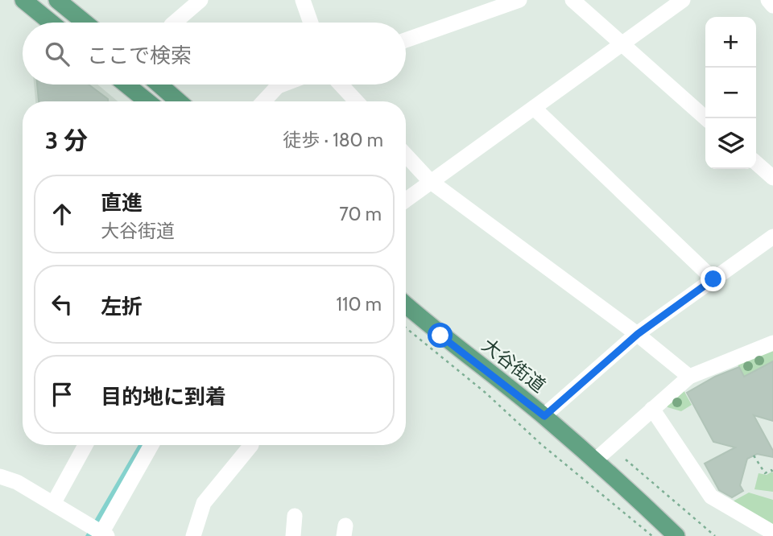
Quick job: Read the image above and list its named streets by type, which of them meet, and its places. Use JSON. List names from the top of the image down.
{
  "streets": {
    "main road": ["大谷街道"]
  },
  "page": {
    "map_buttons": ["+", "−"],
    "search": "ここで検索",
    "heading": ["3 分", "徒歩 · 180 m"],
    "list": [
      ["直進", "大谷街道", "70 m"],
      ["左折", "110 m"],
      "目的地に到着"
    ]
  }
}
